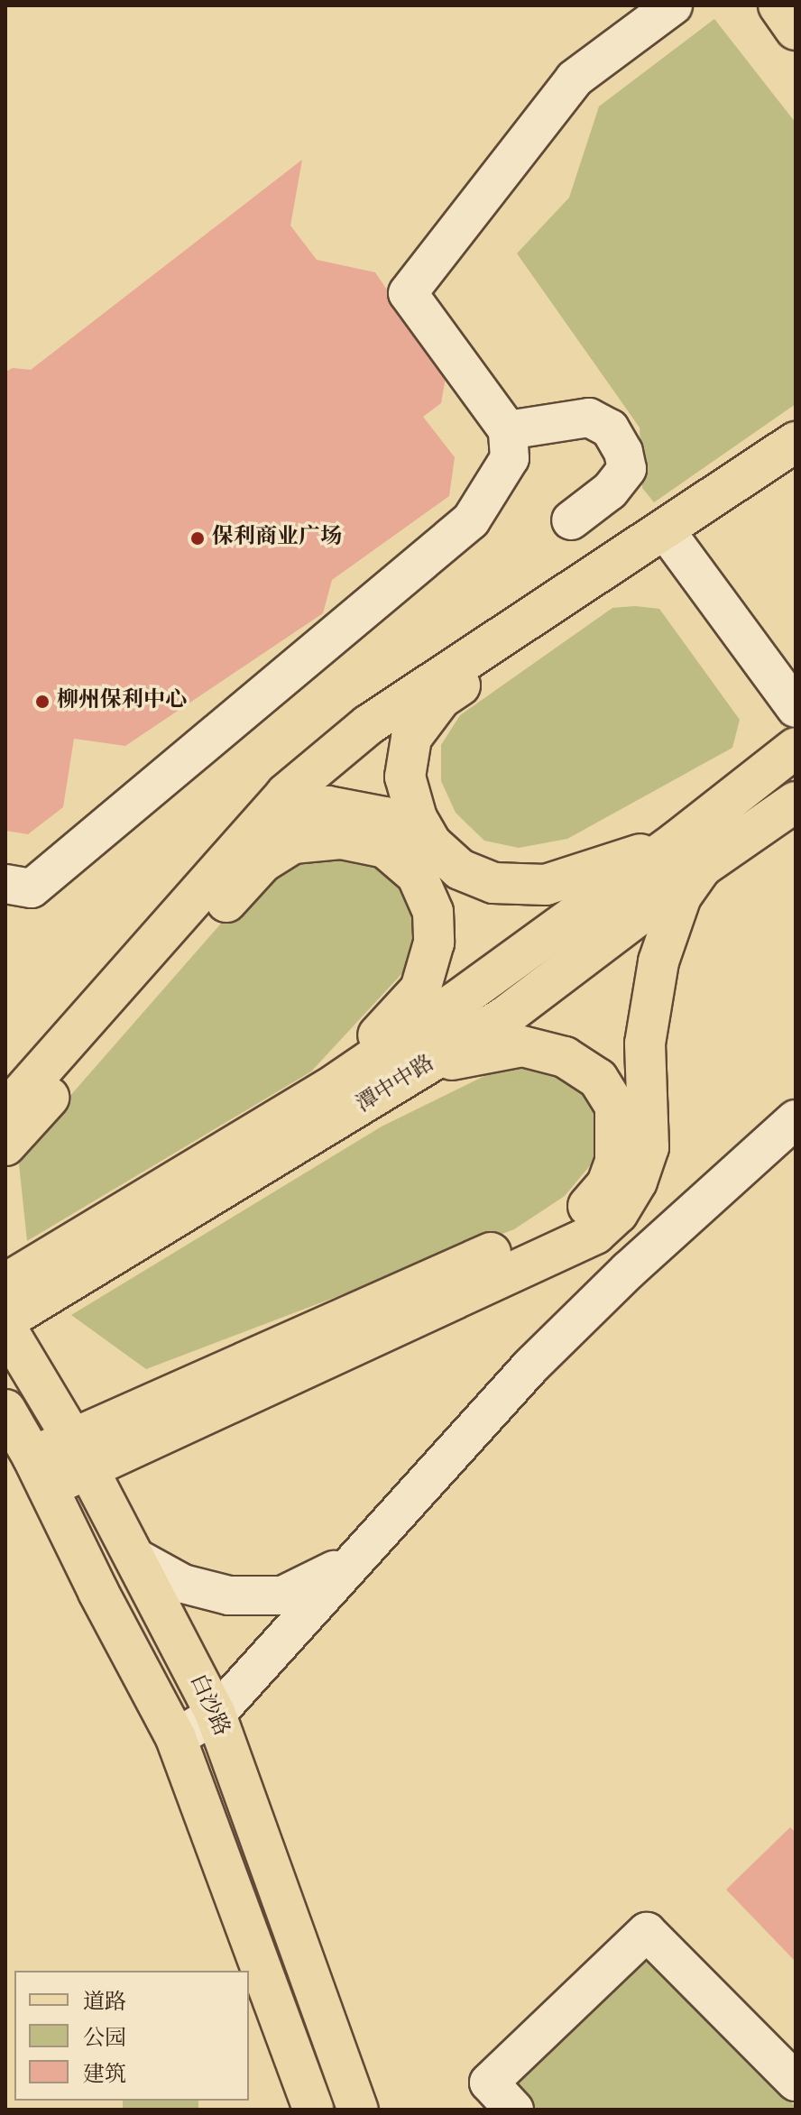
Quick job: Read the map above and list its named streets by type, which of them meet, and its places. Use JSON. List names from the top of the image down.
{
  "streets": {
    "main road": ["潭中中路", "白沙路"]
  },
  "places": ["保利商业广场", "柳州保利中心"],
  "legend": ["道路", "公园", "建筑"]
}
